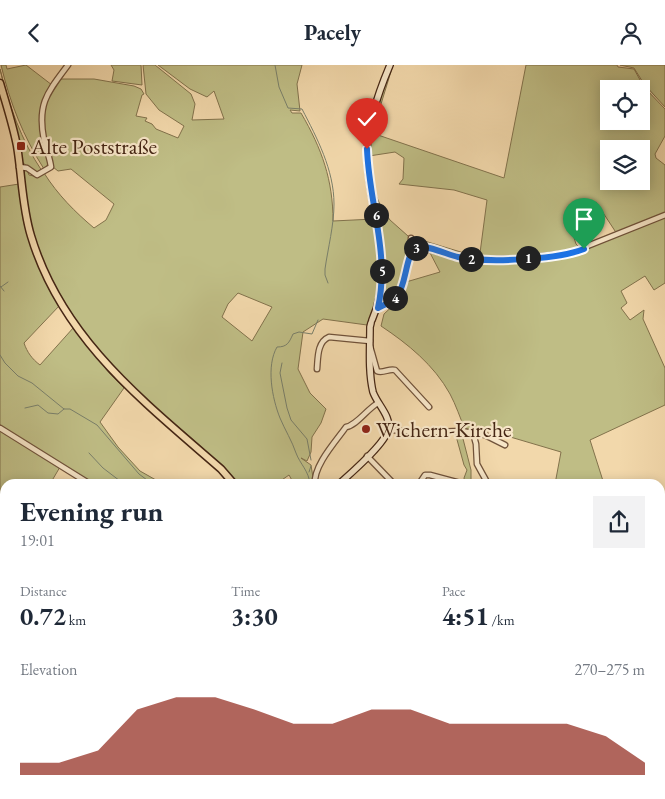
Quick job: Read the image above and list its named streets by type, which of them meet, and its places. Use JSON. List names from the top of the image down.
{
  "places": {
    "transit": ["Alte Poststraße"],
    "other": ["Wichern-Kirche"]
  },
  "page": {
    "header": "Pacely",
    "pins": [
      "6",
      "3",
      "1",
      "2",
      "5",
      "4"
    ],
    "heading": ["Evening run", "19:01"],
    "stats": [
      ["Distance", "0.72 km"],
      ["Time", "3:30"],
      ["Pace", "4:51 /km"]
    ],
    "chart": ["Elevation", "270–275 m"]
  }
}
